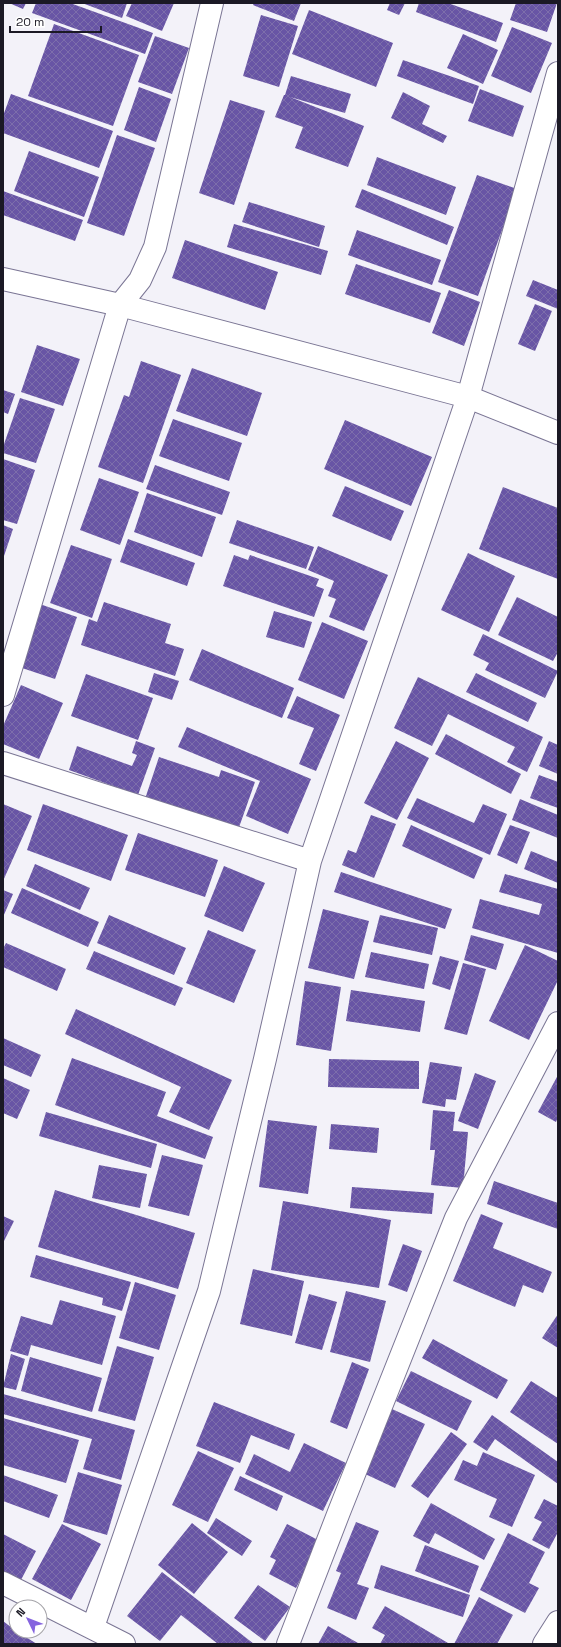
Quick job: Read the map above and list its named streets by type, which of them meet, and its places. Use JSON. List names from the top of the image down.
{
  "scale_bar": "20 m",
  "north": "top left"
}
